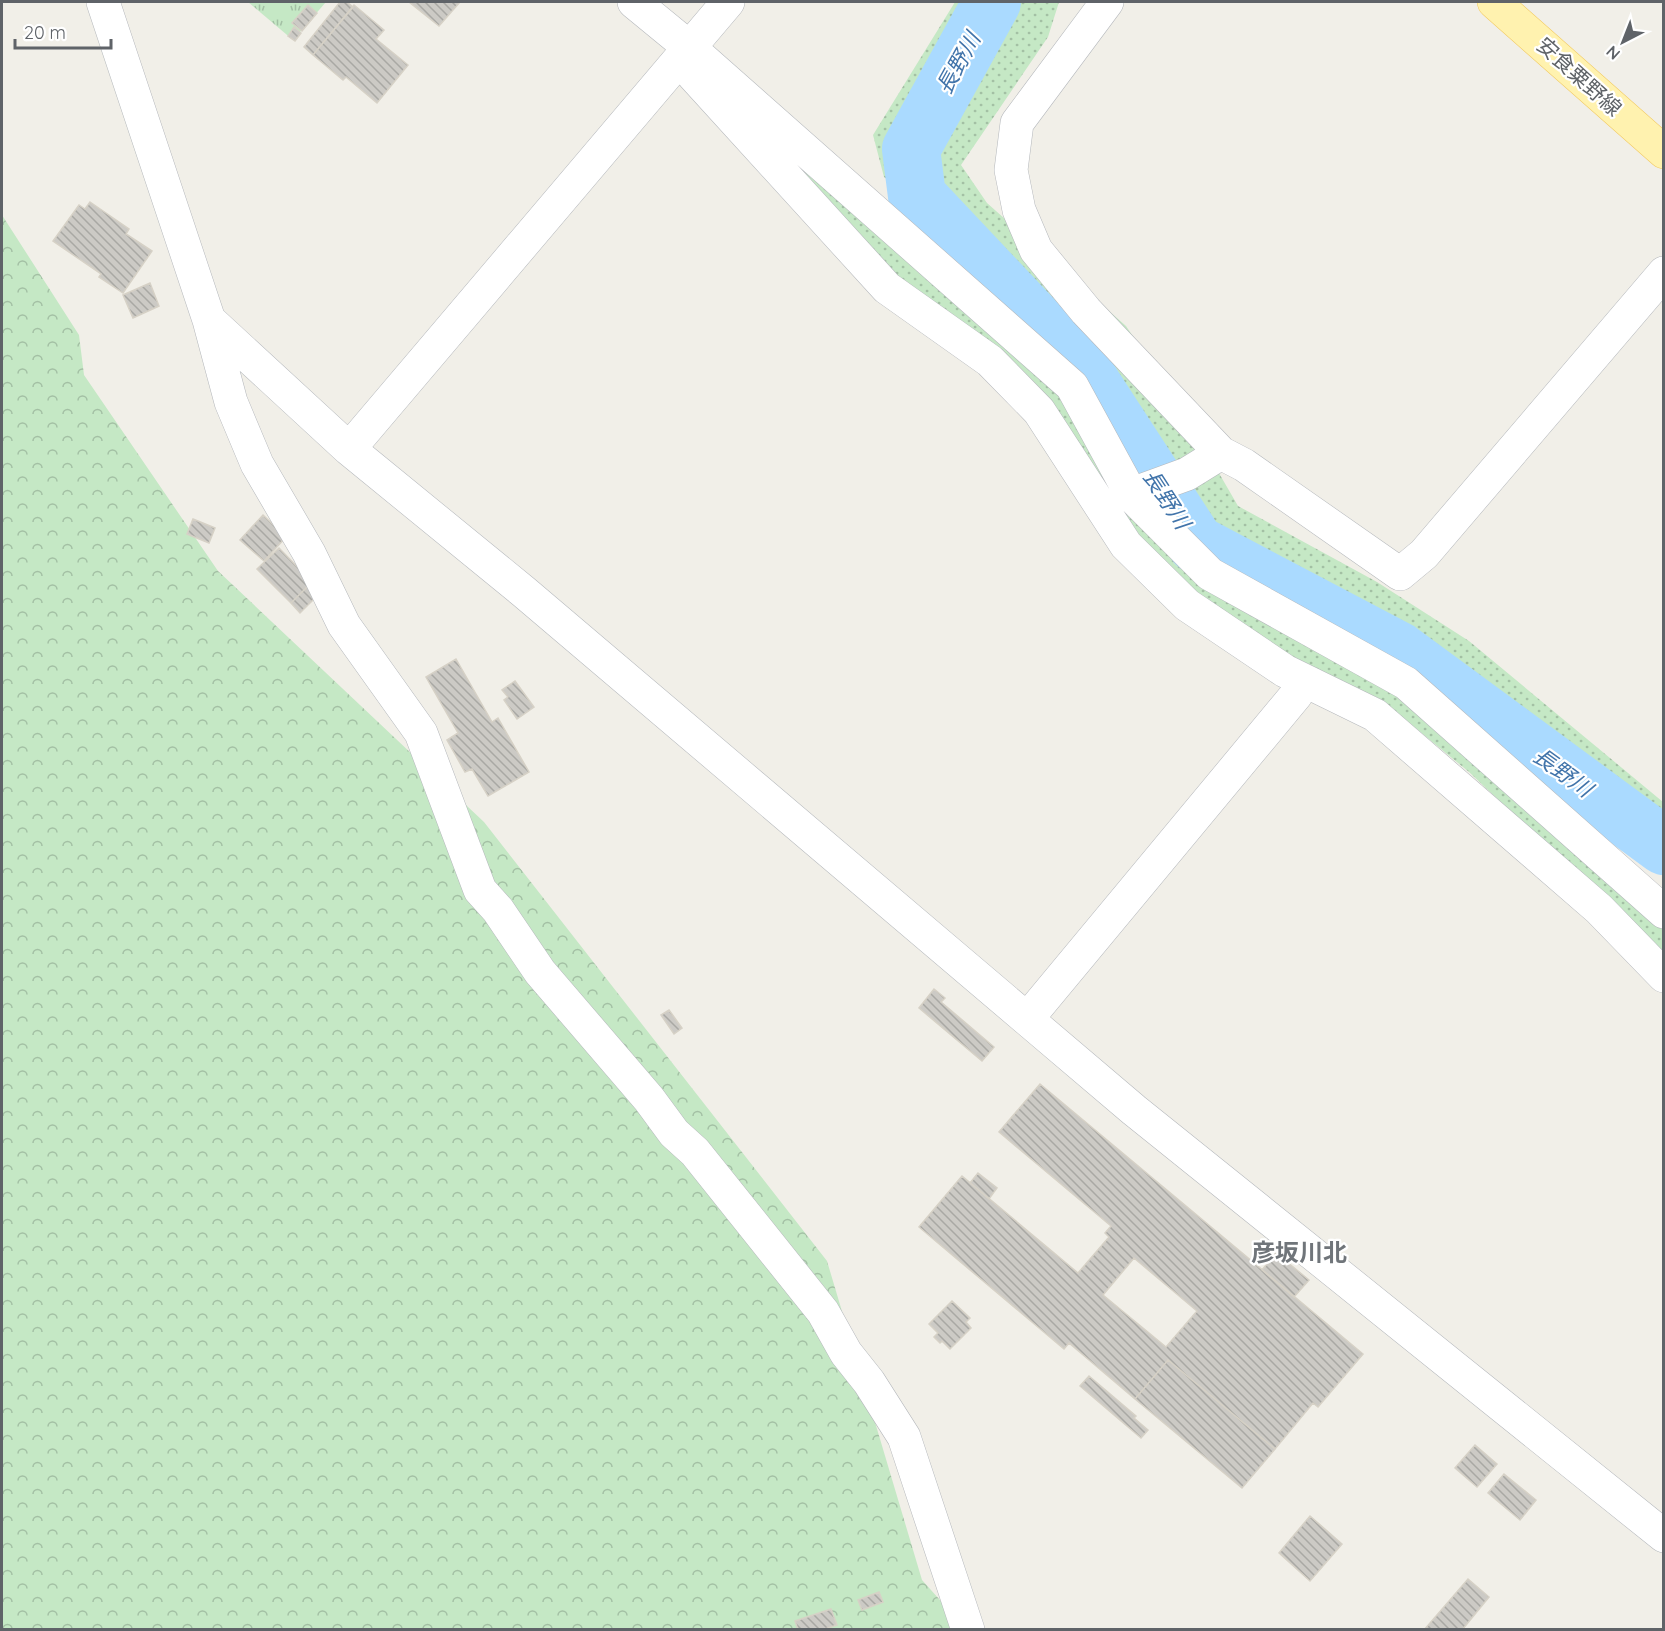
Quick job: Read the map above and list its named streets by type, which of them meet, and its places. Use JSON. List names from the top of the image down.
{
  "streets": {
    "main road": ["安食粟野線"]
  },
  "districts": ["彦坂川北"],
  "water": ["長野川"],
  "scale_bar": "20 m",
  "north": "bottom left"
}
